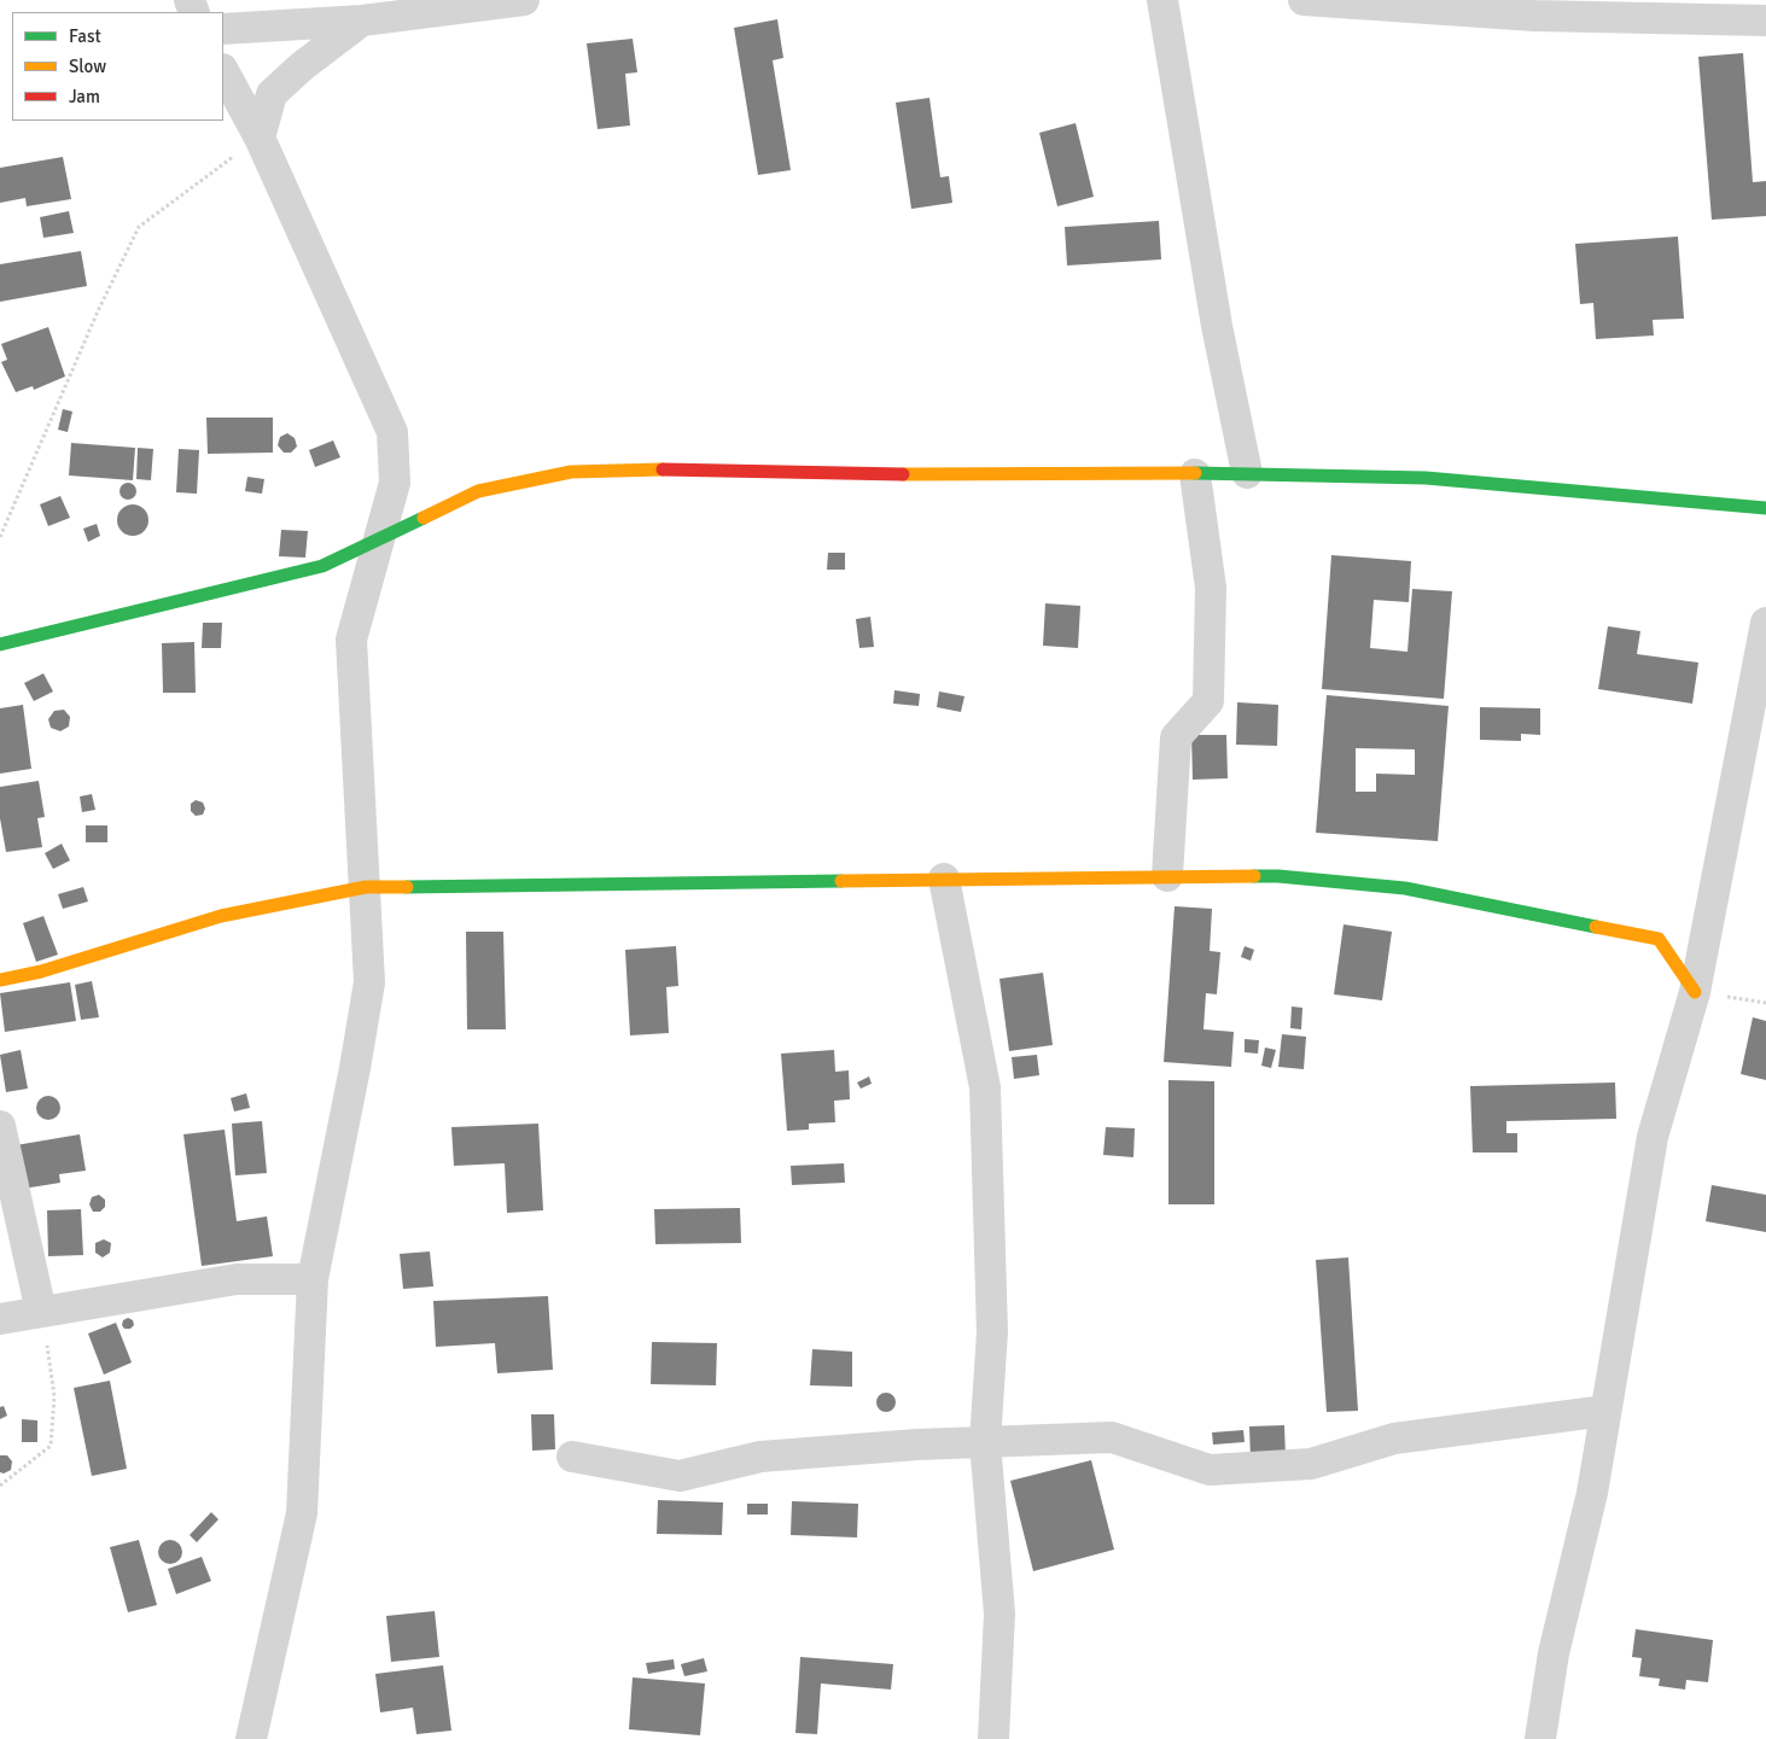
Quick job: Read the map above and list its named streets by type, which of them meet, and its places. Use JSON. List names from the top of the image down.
{
  "legend": ["Fast", "Slow", "Jam"]
}
